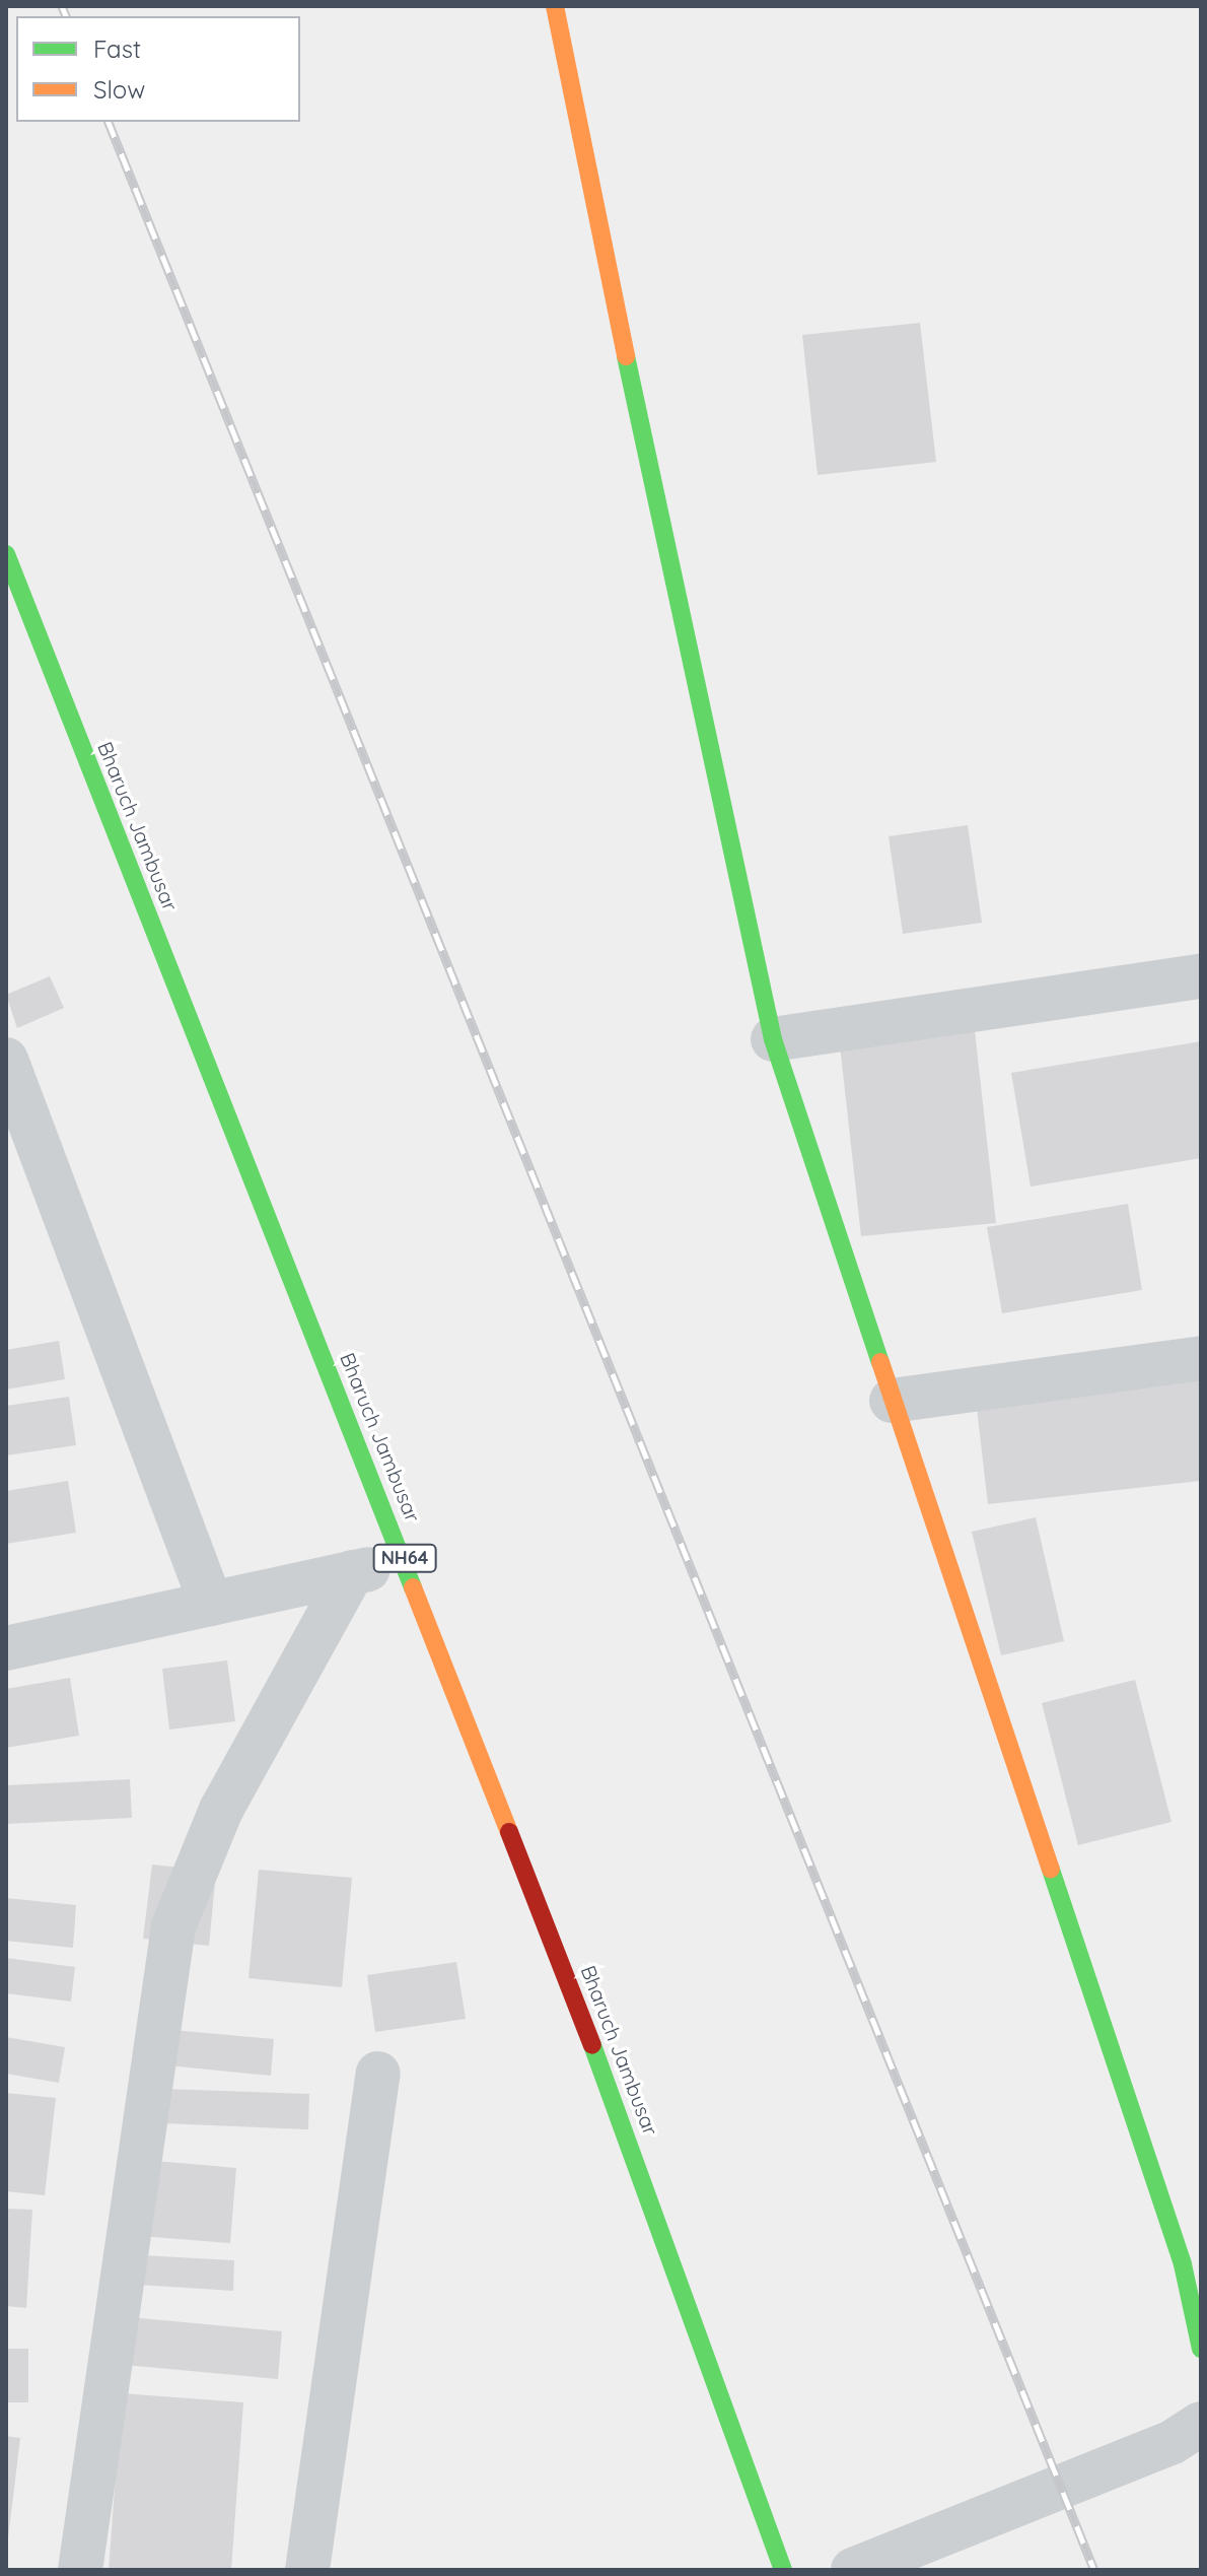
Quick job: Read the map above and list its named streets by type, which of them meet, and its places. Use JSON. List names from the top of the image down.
{
  "streets": {
    "main road": ["Bharuch Jambusar", "NH64"]
  },
  "legend": ["Fast", "Slow"]
}
